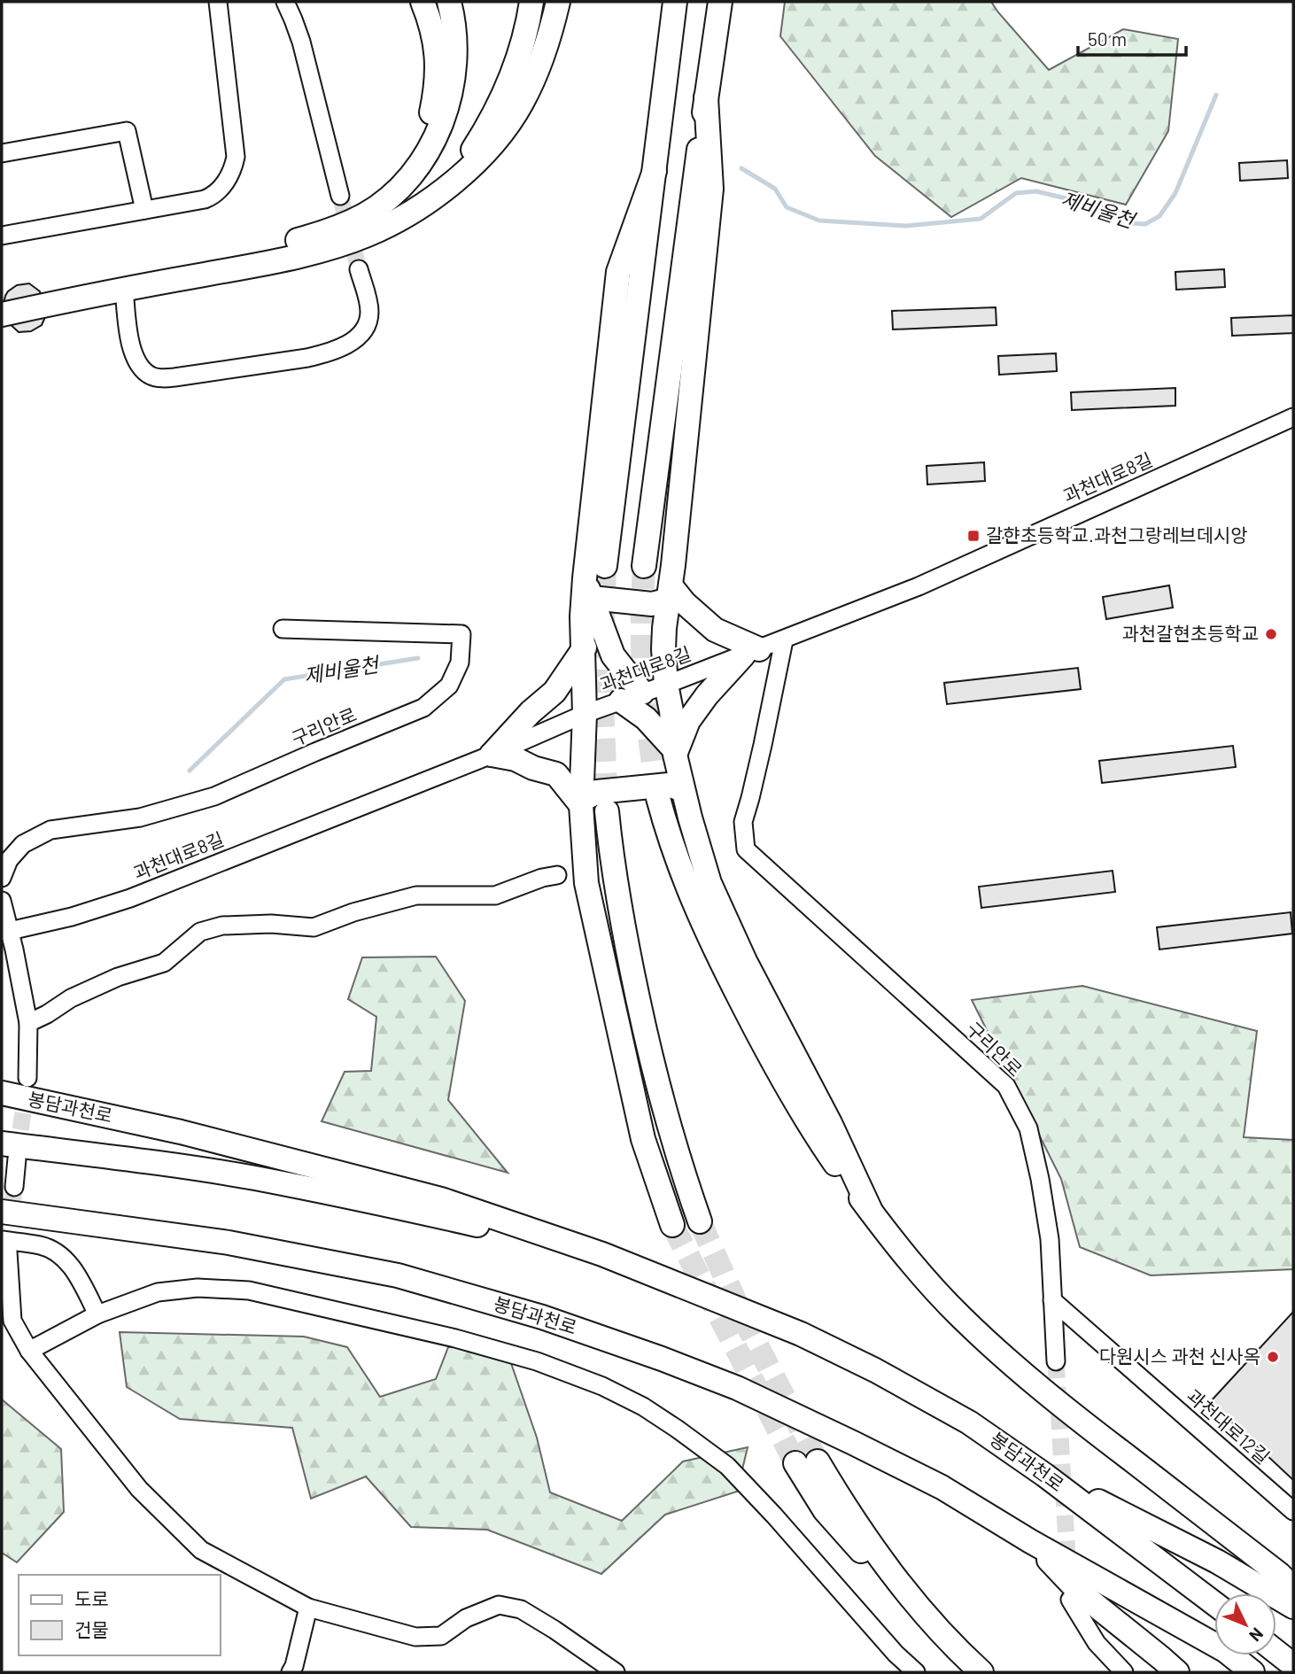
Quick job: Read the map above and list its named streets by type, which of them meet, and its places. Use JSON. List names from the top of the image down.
{
  "streets": {
    "highway": ["봉담과천로"],
    "street": ["과천대로8길", "구리안로", "과천대로12길"]
  },
  "crossings": [
    ["과천대로8길", "구리안로"],
    ["구리안로", "과천대로12길"]
  ],
  "water": ["제비울천"],
  "places": {
    "transit": ["갈햔초등학교.과천그랑레브데시앙"],
    "other": ["과천갈현초등학교", "다원시스 과천 신사옥"]
  },
  "legend": ["도로", "건물"],
  "scale_bar": "50 m",
  "north": "bottom right"
}
